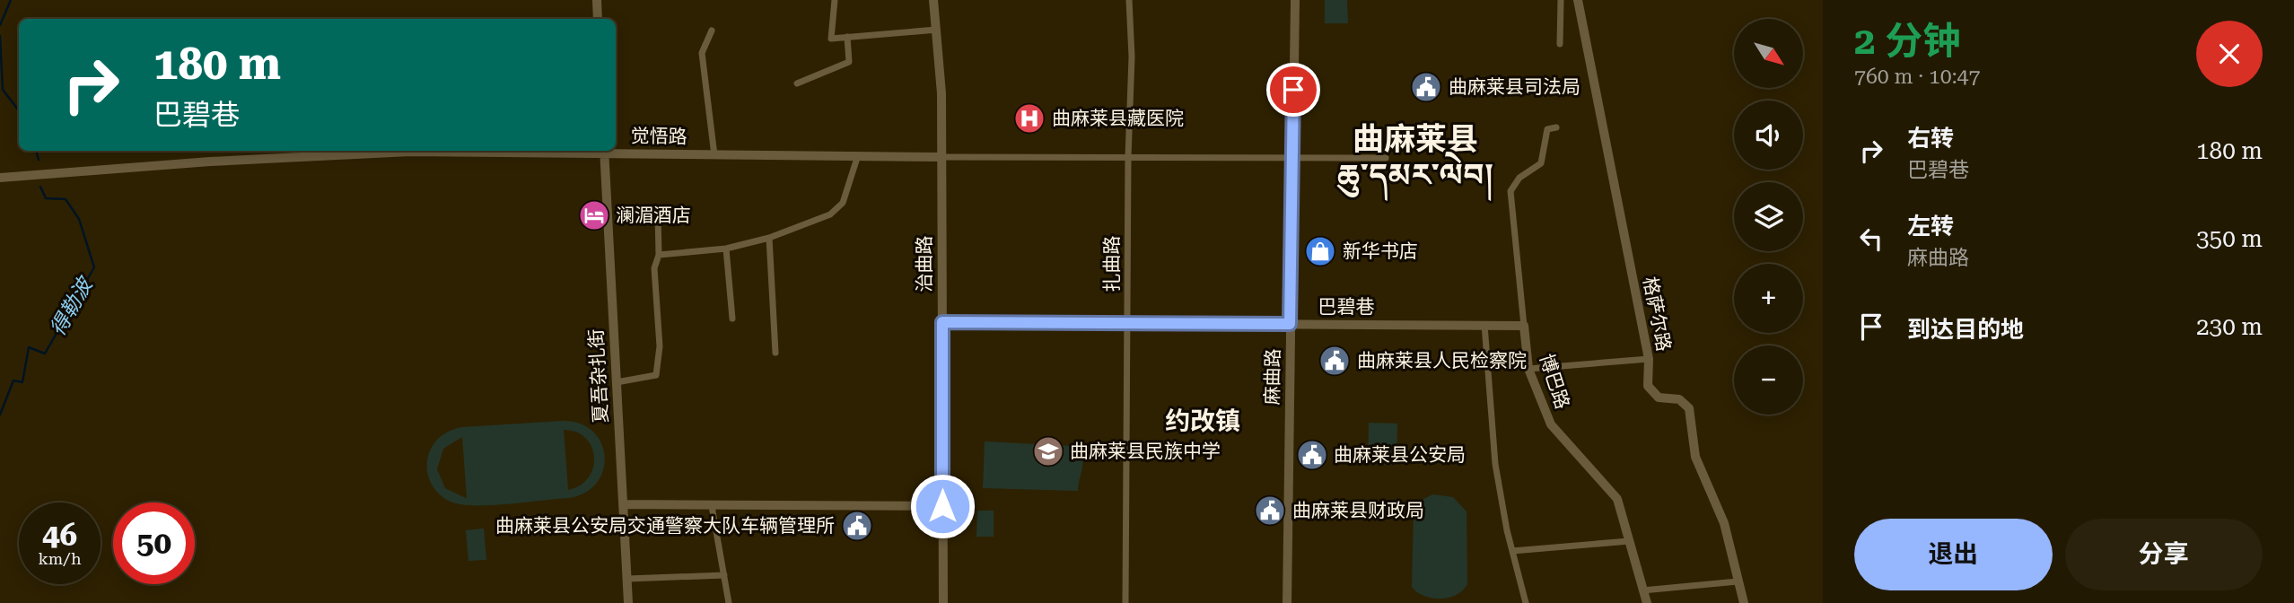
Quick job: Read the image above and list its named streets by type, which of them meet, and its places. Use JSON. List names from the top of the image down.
{
  "streets": {
    "street": [
      "觉悟路",
      "治曲路",
      "扎曲路",
      "巴碧巷",
      "格萨尔路",
      "夏吾杂扎街",
      "麻曲路",
      "博巴路"
    ]
  },
  "crossings": [
    ["觉悟路", "治曲路"],
    ["觉悟路", "夏吾杂扎街"],
    ["治曲路", "巴碧巷"],
    ["扎曲路", "巴碧巷"],
    ["巴碧巷", "麻曲路"],
    ["巴碧巷", "博巴路"]
  ],
  "districts": ["曲麻莱县 ཆུ་དམར་ལེབ།", "约改镇"],
  "water": ["得勒波"],
  "places": {
    "public building": [
      "曲麻莱县司法局",
      "曲麻莱县人民检察院",
      "曲麻莱县公安局",
      "曲麻莱县财政局",
      "曲麻莱县公安局交通警察大队车辆管理所"
    ],
    "hospital": ["曲麻莱县藏医院"],
    "hotel": ["澜湄酒店"],
    "shop": ["新华书店"],
    "school or university": ["曲麻莱县民族中学"]
  },
  "north": "bottom right",
  "page": {
    "heading": ["2 分钟", "760 m · 10:47"],
    "map_buttons": ["+", "−"],
    "turn": ["180 m", "巴碧巷"],
    "list": [
      {
        "name": "右转",
        "note": "巴碧巷",
        "value": "180 m"
      },
      {
        "name": "左转",
        "note": "麻曲路",
        "value": "350 m"
      },
      {
        "name": "到达目的地",
        "value": "230 m"
      }
    ],
    "speed": "46 km/h",
    "limit": "50",
    "buttons": ["退出", "分享"]
  }
}
